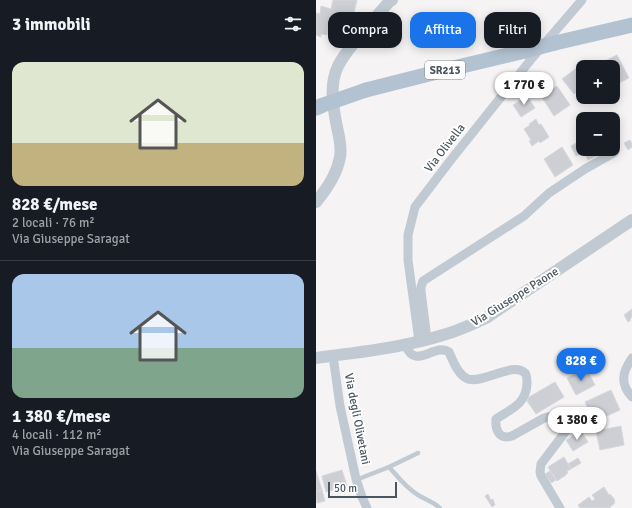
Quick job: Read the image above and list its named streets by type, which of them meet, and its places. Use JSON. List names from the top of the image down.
{
  "streets": {
    "main road": ["SR213"],
    "street": ["Via Olivella", "Via Giuseppe Paone", "Via degli Olivetani"]
  },
  "crossings": [
    ["Via Olivella", "Via Giuseppe Paone"],
    ["Via Giuseppe Paone", "Via degli Olivetani"]
  ],
  "scale_bar": "50 m",
  "page": {
    "heading": "3 immobili",
    "chip": ["Compra", "Affitta", "Filtri"],
    "list": [
      {
        "name": "828 €/mese",
        "note": "2 locali · 76 m² · Via Giuseppe Saragat"
      },
      {
        "name": "1 380 €/mese",
        "note": "4 locali · 112 m² · Via Giuseppe Saragat"
      }
    ],
    "map_buttons": ["+", "−"],
    "price": ["1 770 €", "828 €", "1 380 €"],
    "scale": "50 m"
  }
}
